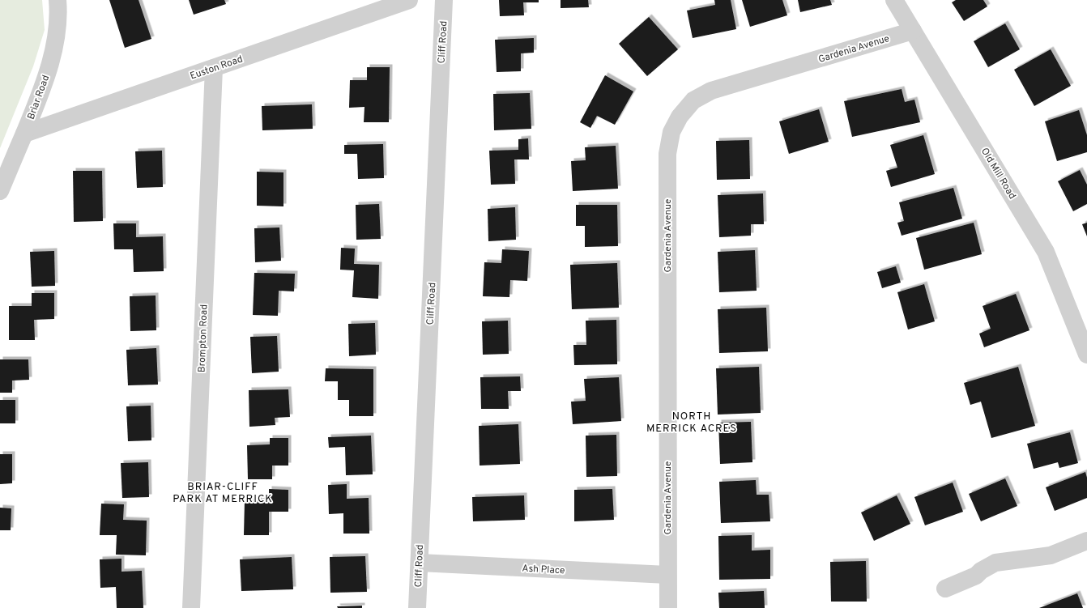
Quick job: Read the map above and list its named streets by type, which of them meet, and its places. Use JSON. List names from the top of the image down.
{
  "streets": {
    "street": [
      "Cliff Road",
      "Gardenia Avenue",
      "Euston Road",
      "Briar Road",
      "Old Mill Road",
      "Brompton Road",
      "Ash Place"
    ]
  },
  "crossings": [
    ["Cliff Road", "Ash Place"],
    ["Gardenia Avenue", "Old Mill Road"],
    ["Gardenia Avenue", "Ash Place"],
    ["Euston Road", "Briar Road"],
    ["Euston Road", "Brompton Road"]
  ],
  "districts": ["NORTH MERRICK ACRES", "BRIAR-CLIFF PARK AT MERRICK"]
}
